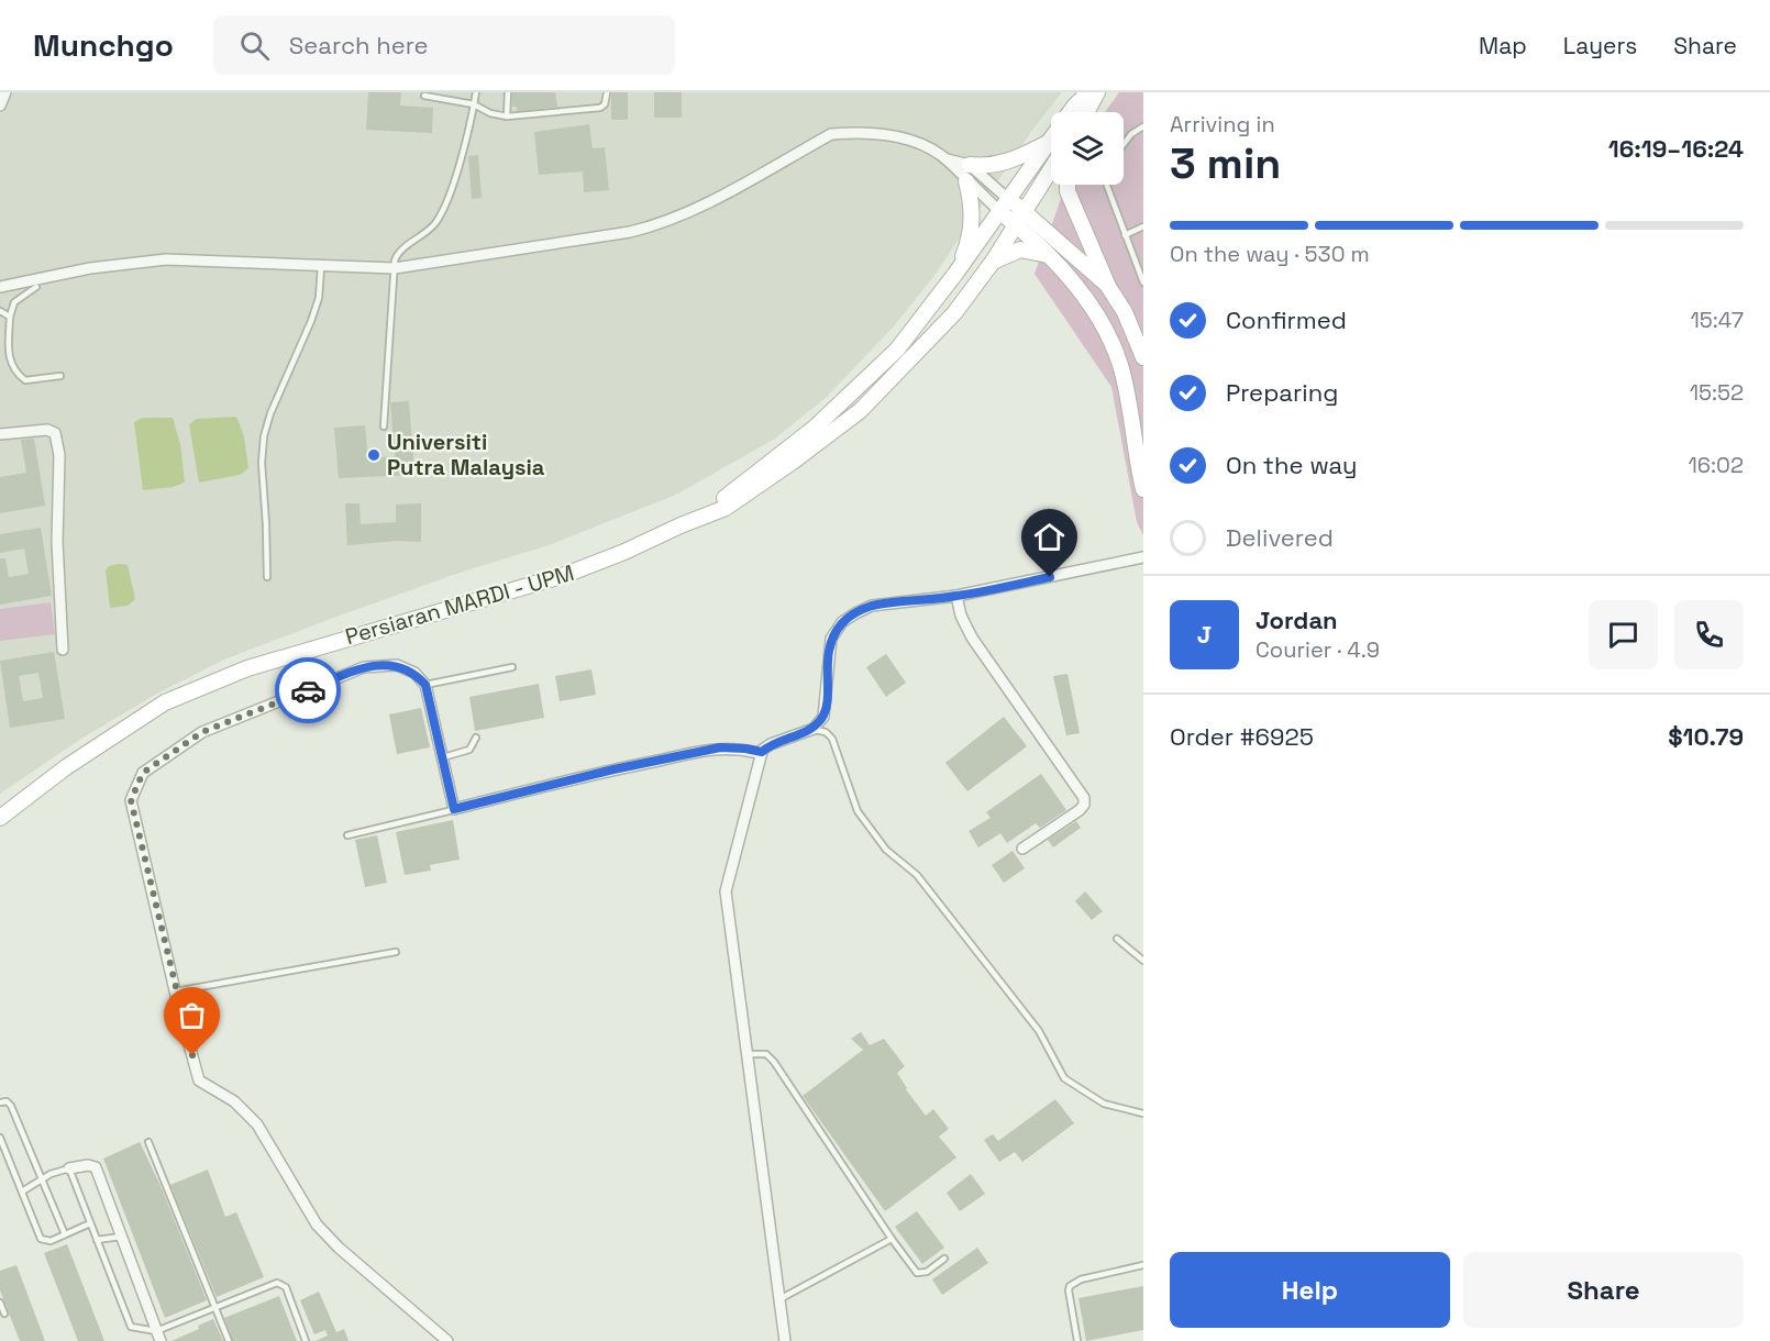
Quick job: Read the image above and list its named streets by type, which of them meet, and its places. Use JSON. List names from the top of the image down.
{
  "streets": {
    "street": ["Persiaran MARDI - UPM"]
  },
  "places": ["Universiti Putra Malaysia"],
  "page": {
    "header": "Munchgo",
    "search": "Search here",
    "nav": ["Map", "Layers", "Share"],
    "heading": ["3 min", "Arriving in", "16:19–16:24"],
    "panel": [
      "Jordan",
      "Courier · 4.9",
      "Order #6925",
      "$10.79"
    ],
    "bar": "On the way · 530 m",
    "list": [
      ["Confirmed", "15:47"],
      ["Preparing", "15:52"],
      ["On the way", "16:02"],
      "Delivered"
    ],
    "round": "J",
    "buttons": ["Help", "Share"]
  }
}
